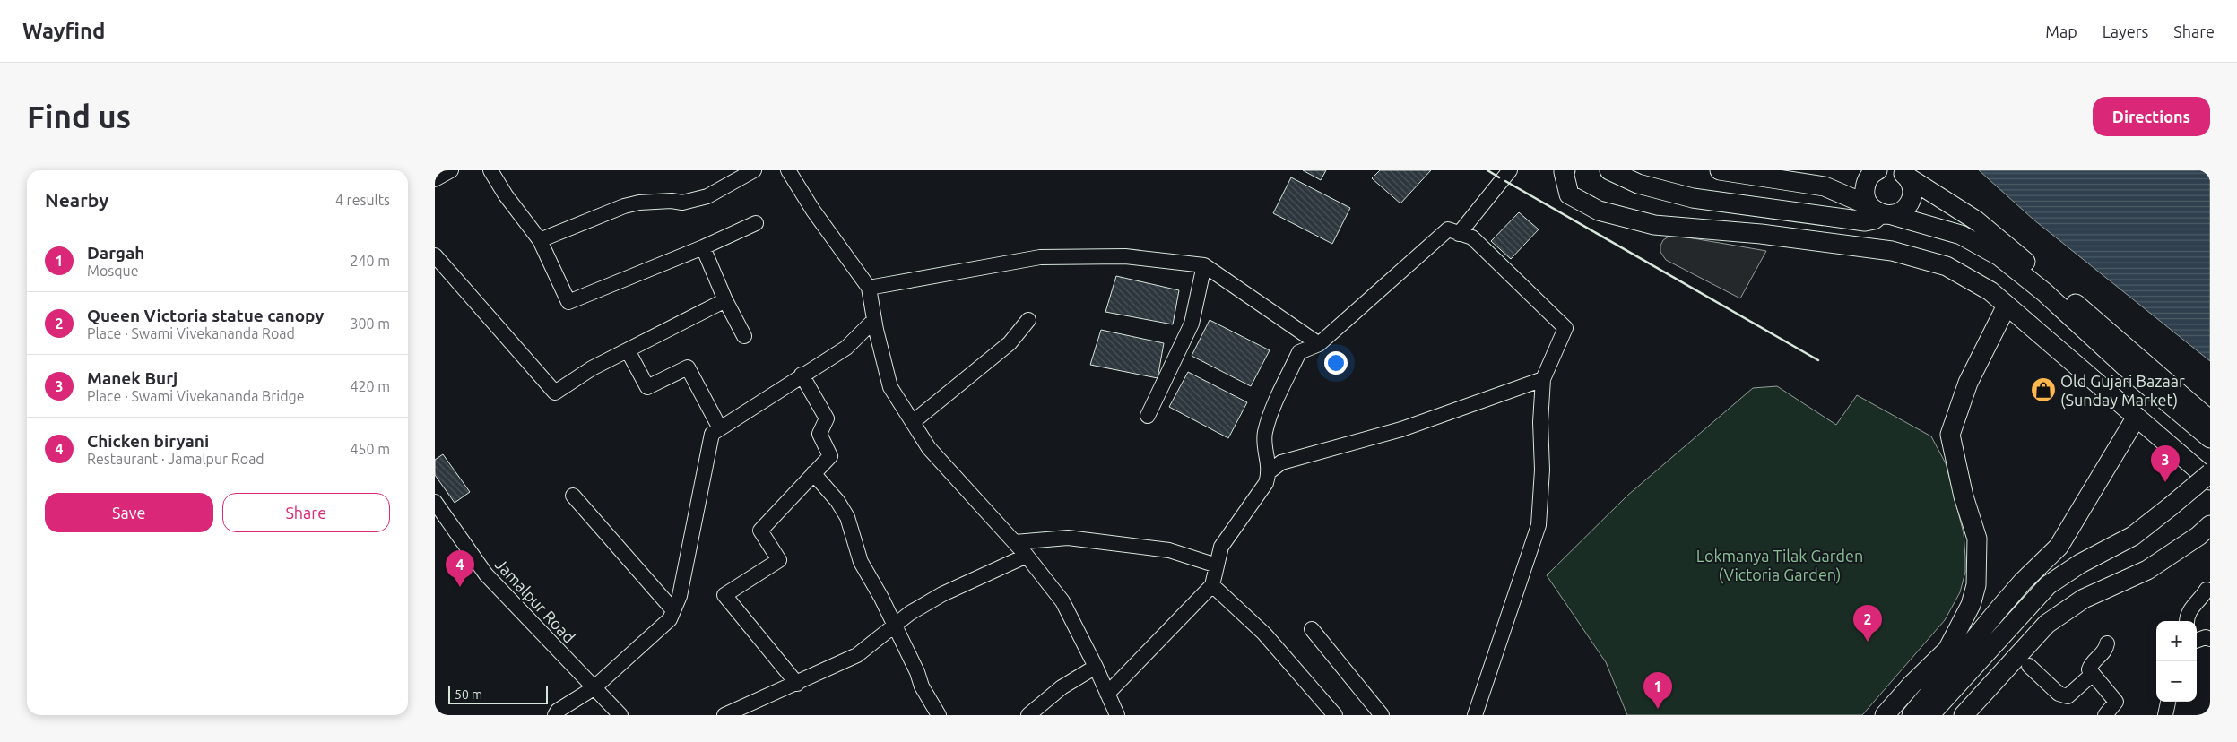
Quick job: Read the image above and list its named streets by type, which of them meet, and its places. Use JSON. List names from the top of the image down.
{
  "streets": {
    "street": ["Jamalpur Road"]
  },
  "parks": ["Lokmanya Tilak Garden (Victoria Garden)"],
  "places": {
    "shop": ["Old Gujari Bazaar (Sunday Market)"]
  },
  "scale_bar": "50 m",
  "page": {
    "header": "Wayfind",
    "nav": ["Map", "Layers", "Share"],
    "buttons": [
      "Directions",
      ["Save", "Share"]
    ],
    "title": "Find us",
    "heading": ["Nearby", "4 results"],
    "list": [
      {
        "mark": "1",
        "name": "Dargah",
        "note": "Mosque",
        "value": "240 m"
      },
      {
        "mark": "2",
        "name": "Queen Victoria statue canopy",
        "note": "Place · Swami Vivekananda Road",
        "value": "300 m"
      },
      {
        "mark": "3",
        "name": "Manek Burj",
        "note": "Place · Swami Vivekananda Bridge",
        "value": "420 m"
      },
      {
        "mark": "4",
        "name": "Chicken biryani",
        "note": "Restaurant · Jamalpur Road",
        "value": "450 m"
      }
    ],
    "pins": [
      "3",
      "4",
      "2",
      "1"
    ],
    "map_buttons": ["+", "−"],
    "scale": "50 m"
  }
}
